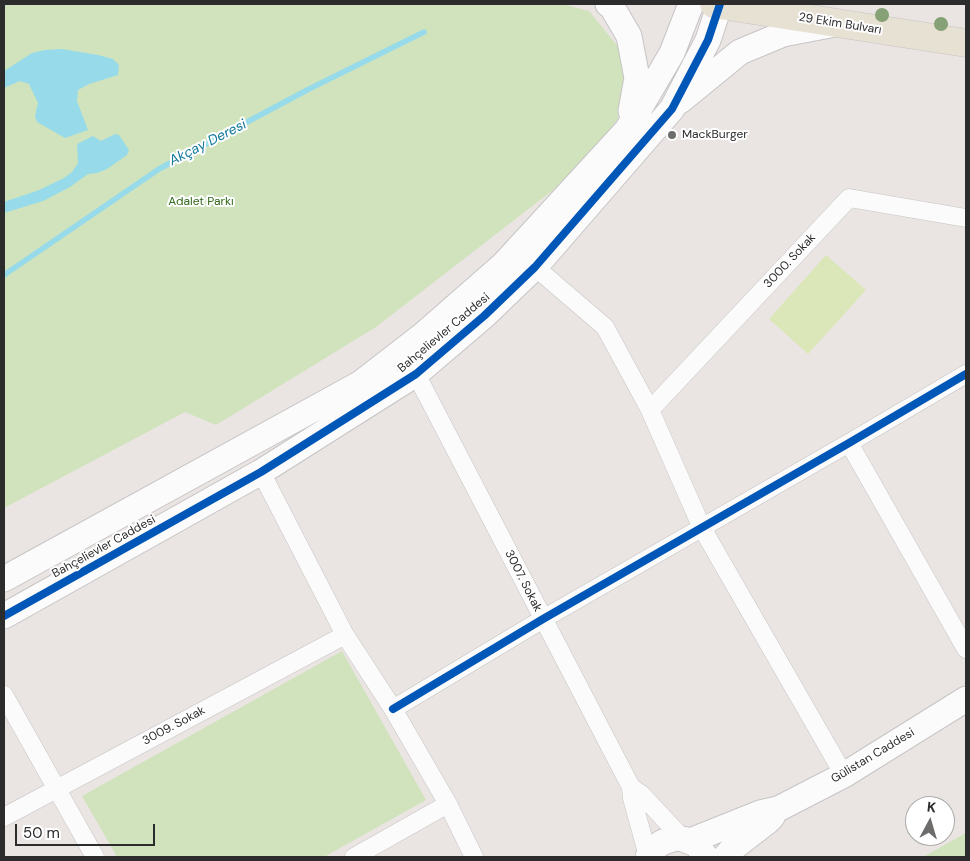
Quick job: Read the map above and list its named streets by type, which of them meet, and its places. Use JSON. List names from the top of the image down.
{
  "streets": {
    "main road": ["29 Ekim Bulvarı"],
    "street": [
      "3000. Sokak",
      "Bahçelievler Caddesi",
      "3007. Sokak",
      "3009. Sokak",
      "Gülistan Caddesi"
    ]
  },
  "crossings": [
    ["29 Ekim Bulvarı", "Bahçelievler Caddesi"],
    ["Bahçelievler Caddesi", "3007. Sokak"],
    ["3007. Sokak", "Gülistan Caddesi"]
  ],
  "water": ["Akçay Deresi"],
  "parks": ["Adalet Parkı"],
  "places": ["MackBurger"],
  "scale_bar": "50 m",
  "north": "top"
}
